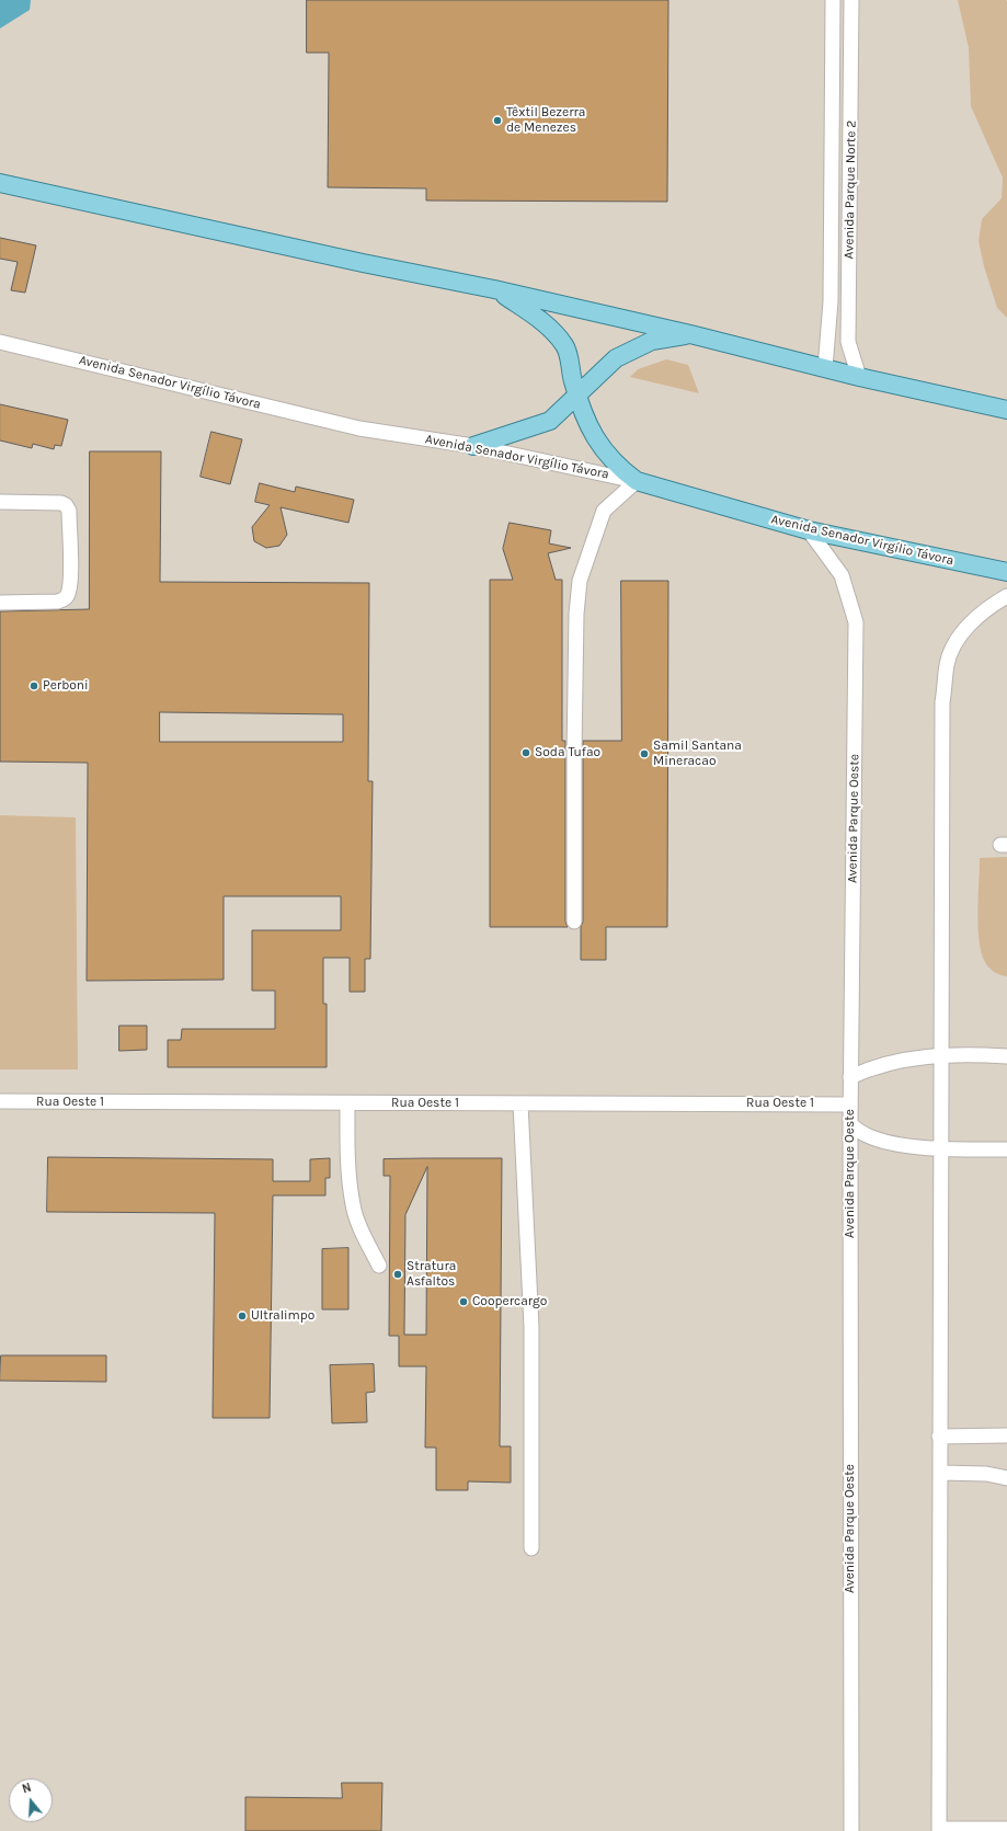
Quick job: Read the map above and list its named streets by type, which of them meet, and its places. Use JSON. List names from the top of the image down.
{
  "streets": {
    "main road": ["Avenida Senador Virgílio Távora"],
    "street": ["Avenida Parque Norte 2", "Avenida Parque Oeste", "Rua Oeste 1"]
  },
  "crossings": [
    ["Avenida Senador Virgílio Távora", "Avenida Parque Oeste"],
    ["Avenida Parque Oeste", "Rua Oeste 1"]
  ],
  "places": [
    "Têxtil Bezerra de Menezes",
    "Perboni",
    "Soda Tufao",
    "Samil Santana Mineracao",
    "Stratura Asfaltos",
    "Coopercargo",
    "Ultralimpo"
  ],
  "north": "top"
}
